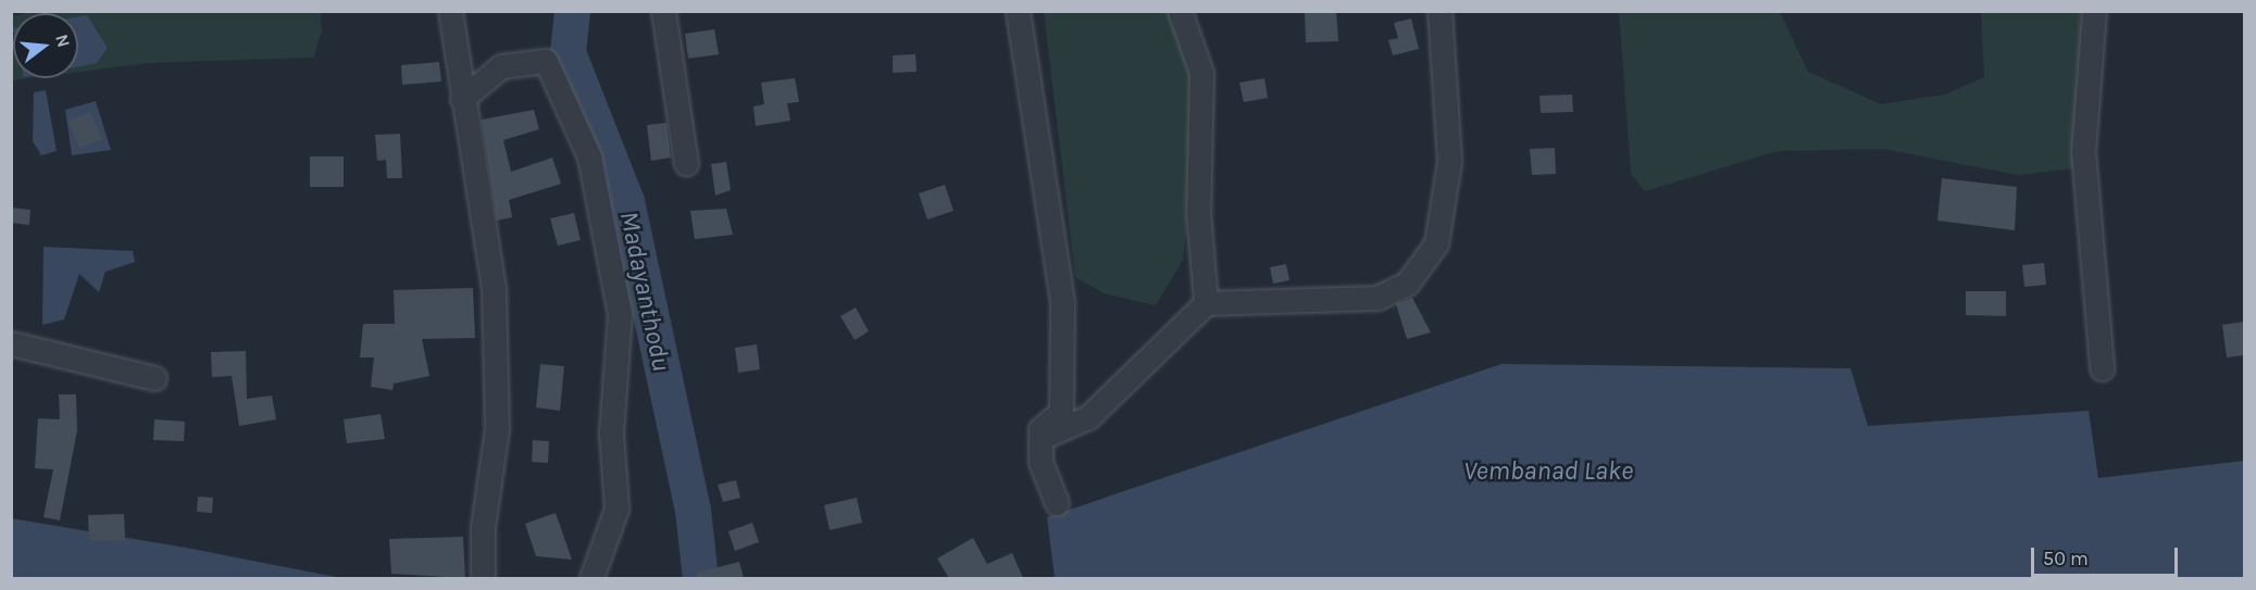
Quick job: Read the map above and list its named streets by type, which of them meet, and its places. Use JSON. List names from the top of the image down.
{
  "water": ["Madayanthodu", "Vembanad Lake"],
  "scale_bar": "50 m",
  "north": "right"
}
